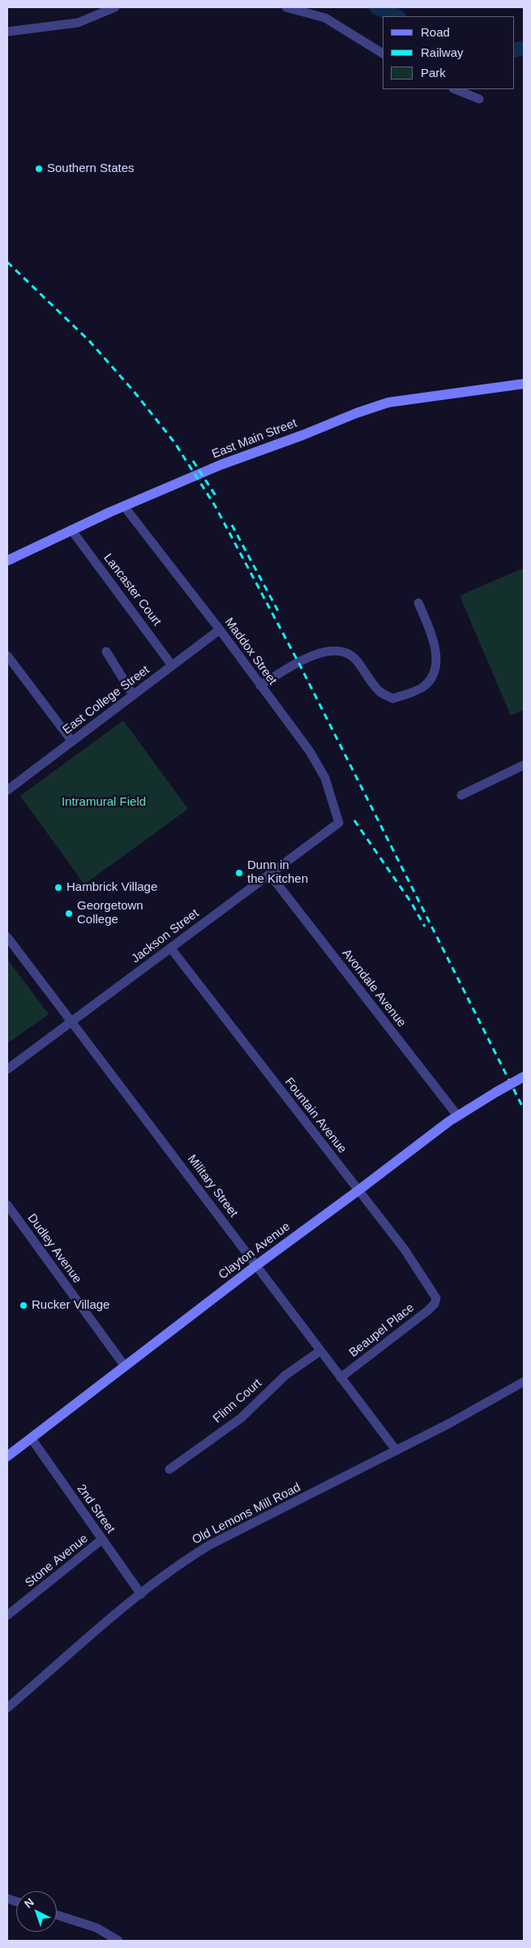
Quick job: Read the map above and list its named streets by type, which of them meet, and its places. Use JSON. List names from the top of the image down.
{
  "streets": {
    "street": [
      "East Main Street",
      "Lancaster Court",
      "Maddox Street",
      "East College Street",
      "Jackson Street",
      "Avondale Avenue",
      "Fountain Avenue",
      "Military Street",
      "Dudley Avenue",
      "Clayton Avenue",
      "Beaupel Place",
      "Flinn Court",
      "2nd Street",
      "Old Lemons Mill Road",
      "Stone Avenue"
    ]
  },
  "crossings": [
    ["East Main Street", "Lancaster Court"],
    ["East Main Street", "Maddox Street"],
    ["Lancaster Court", "East College Street"],
    ["Maddox Street", "East College Street"],
    ["Maddox Street", "Jackson Street"],
    ["Jackson Street", "Avondale Avenue"],
    ["Jackson Street", "Fountain Avenue"],
    ["Jackson Street", "Military Street"],
    ["Avondale Avenue", "Clayton Avenue"],
    ["Fountain Avenue", "Clayton Avenue"],
    ["Fountain Avenue", "Beaupel Place"],
    ["Military Street", "Clayton Avenue"],
    ["Military Street", "Beaupel Place"],
    ["Military Street", "Flinn Court"],
    ["Military Street", "Old Lemons Mill Road"],
    ["Dudley Avenue", "Clayton Avenue"],
    ["Clayton Avenue", "2nd Street"],
    ["2nd Street", "Old Lemons Mill Road"],
    ["2nd Street", "Stone Avenue"]
  ],
  "parks": ["Intramural Field"],
  "places": [
    "Southern States",
    "Dunn in the Kitchen",
    "Hambrick Village",
    "Georgetown College",
    "Rucker Village"
  ],
  "legend": ["Road", "Railway", "Park"],
  "north": "top left"
}
